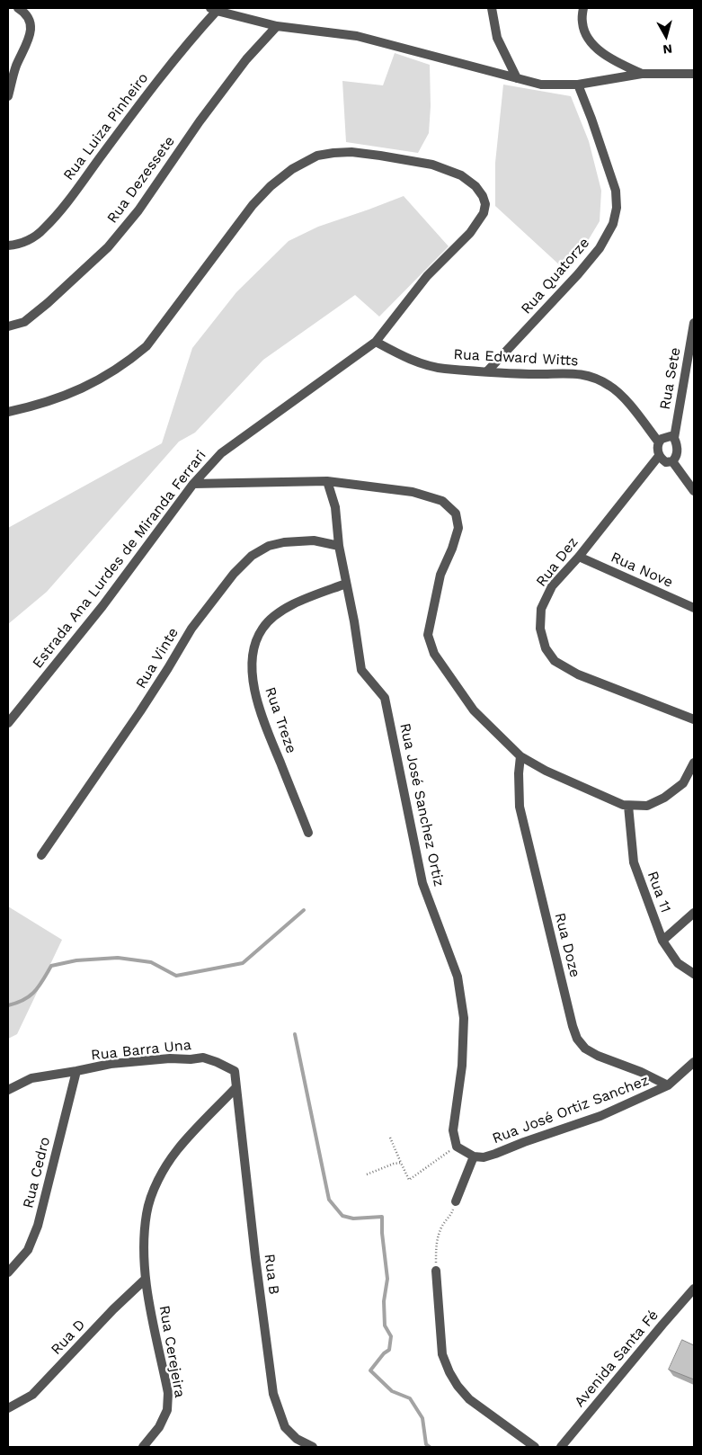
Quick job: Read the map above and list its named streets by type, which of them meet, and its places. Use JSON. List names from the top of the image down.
{
  "streets": {
    "street": [
      "Rua Luiza Pinheiro",
      "Rua Dezessete",
      "Rua Quatorze",
      "Rua Edward Witts",
      "Rua Sete",
      "Estrada Ana Lurdes de Miranda Ferrari",
      "Rua Dez",
      "Rua Nove",
      "Rua Vinte",
      "Rua Treze",
      "Rua José Sanchez Ortiz",
      "Rua 11",
      "Rua Doze",
      "Rua Barra Una",
      "Rua José Ortiz Sanchez",
      "Rua Cedro",
      "Rua B",
      "Rua D",
      "Rua Cerejeira",
      "Avenida Santa Fé"
    ]
  },
  "crossings": [
    ["Rua Quatorze", "Rua Edward Witts"],
    ["Rua Edward Witts", "Rua Sete"],
    ["Rua Edward Witts", "Estrada Ana Lurdes de Miranda Ferrari"],
    ["Rua Edward Witts", "Rua Dez"],
    ["Rua Sete", "Rua Dez"],
    ["Rua Dez", "Rua Nove"],
    ["Rua Vinte", "Rua José Sanchez Ortiz"],
    ["Rua Treze", "Rua José Sanchez Ortiz"],
    ["Rua Doze", "Rua José Ortiz Sanchez"],
    ["Rua Barra Una", "Rua Cedro"],
    ["Rua Barra Una", "Rua B"],
    ["Rua Barra Una", "Rua Cerejeira"],
    ["Rua B", "Rua Cerejeira"],
    ["Rua D", "Rua Cerejeira"]
  ],
  "north": "bottom"
}
